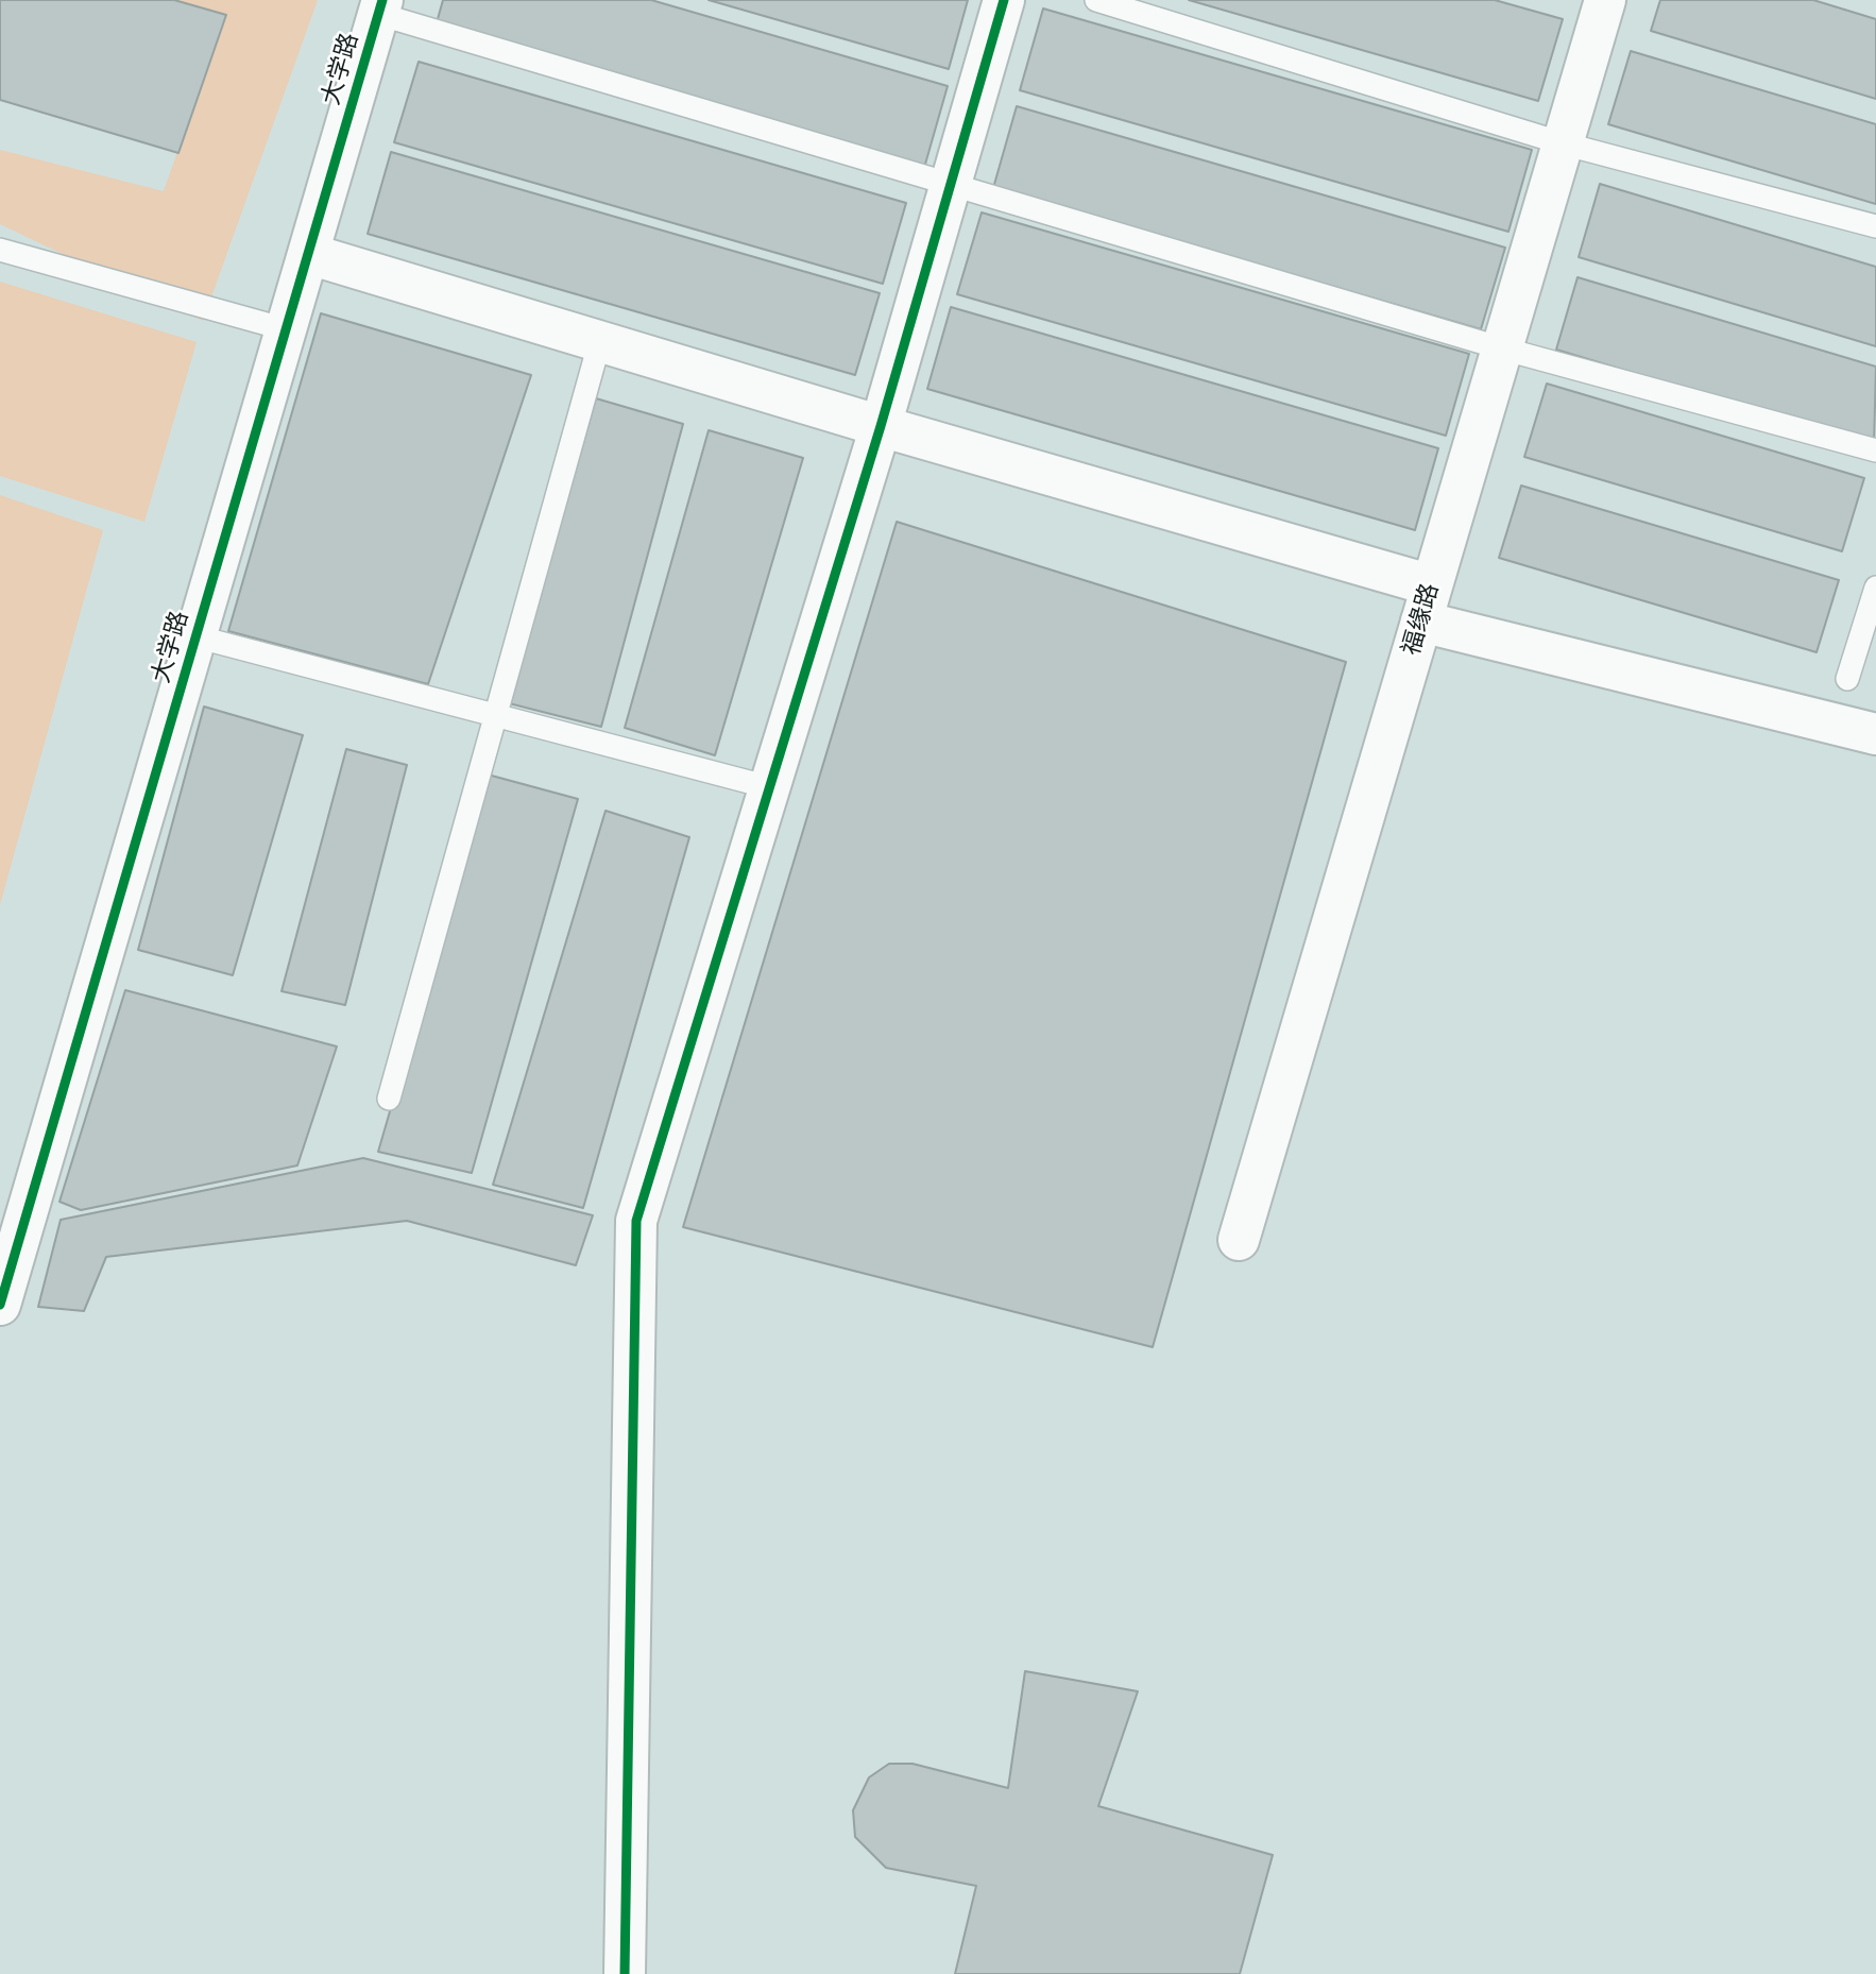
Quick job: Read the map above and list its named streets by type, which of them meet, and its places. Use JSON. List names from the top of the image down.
{
  "streets": {
    "street": ["大学路", "福缘路"]
  }
}
